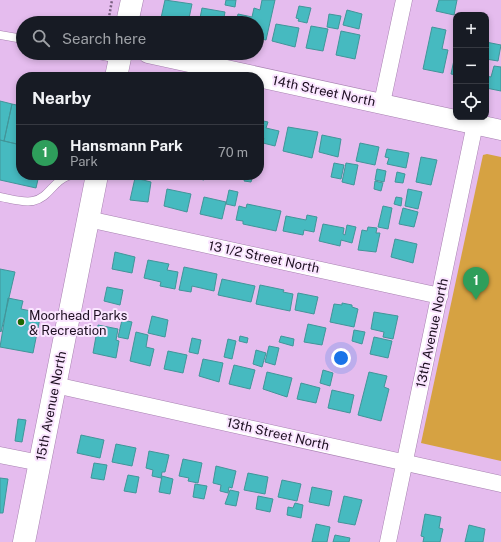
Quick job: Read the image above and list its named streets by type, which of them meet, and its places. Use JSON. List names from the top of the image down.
{
  "streets": {
    "main road": ["15th Avenue North"],
    "street": [
      "14th Street North",
      "13 1/2 Street North",
      "13th Avenue North",
      "13th Street North"
    ]
  },
  "crossings": [
    ["14th Street North", "13th Avenue North"],
    ["13 1/2 Street North", "13th Avenue North"],
    ["13 1/2 Street North", "15th Avenue North"],
    ["13th Avenue North", "13th Street North"],
    ["15th Avenue North", "13th Street North"]
  ],
  "places": ["Moorhead Parks & Recreation"],
  "page": {
    "map_buttons": ["+", "−"],
    "search": "Search here",
    "heading": "Nearby",
    "list": [
      {
        "mark": "1",
        "name": "Hansmann Park",
        "note": "Park",
        "value": "70 m"
      }
    ],
    "pins": "1"
  }
}
